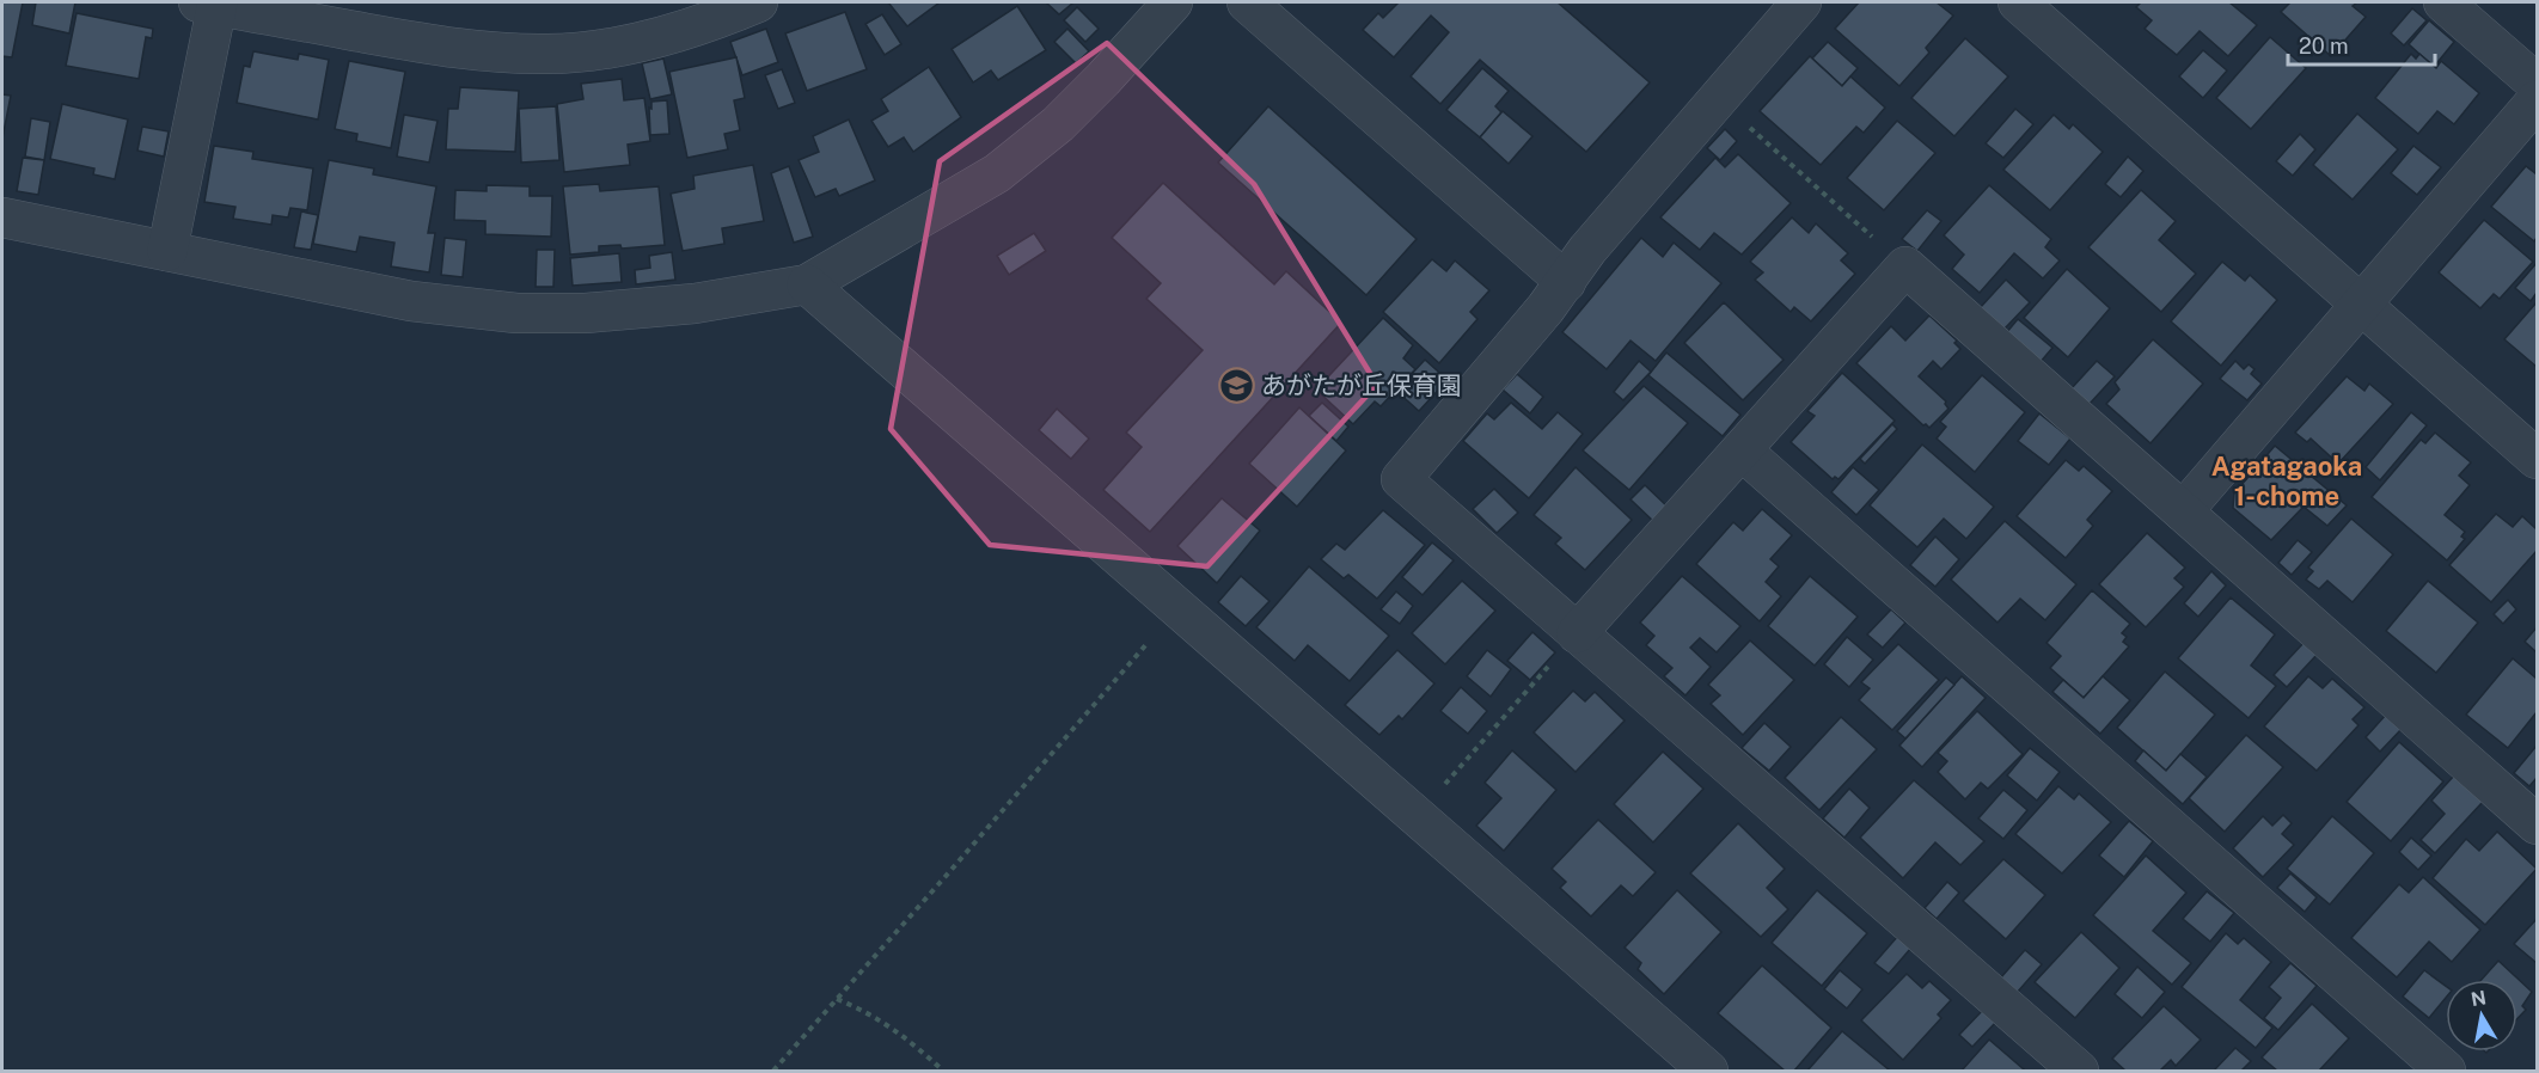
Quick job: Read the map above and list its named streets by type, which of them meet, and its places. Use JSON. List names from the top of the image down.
{
  "districts": ["Agatagaoka 1-chome"],
  "places": {
    "school or university": ["あがたが丘保育園"]
  },
  "scale_bar": "20 m",
  "north": "top"
}
